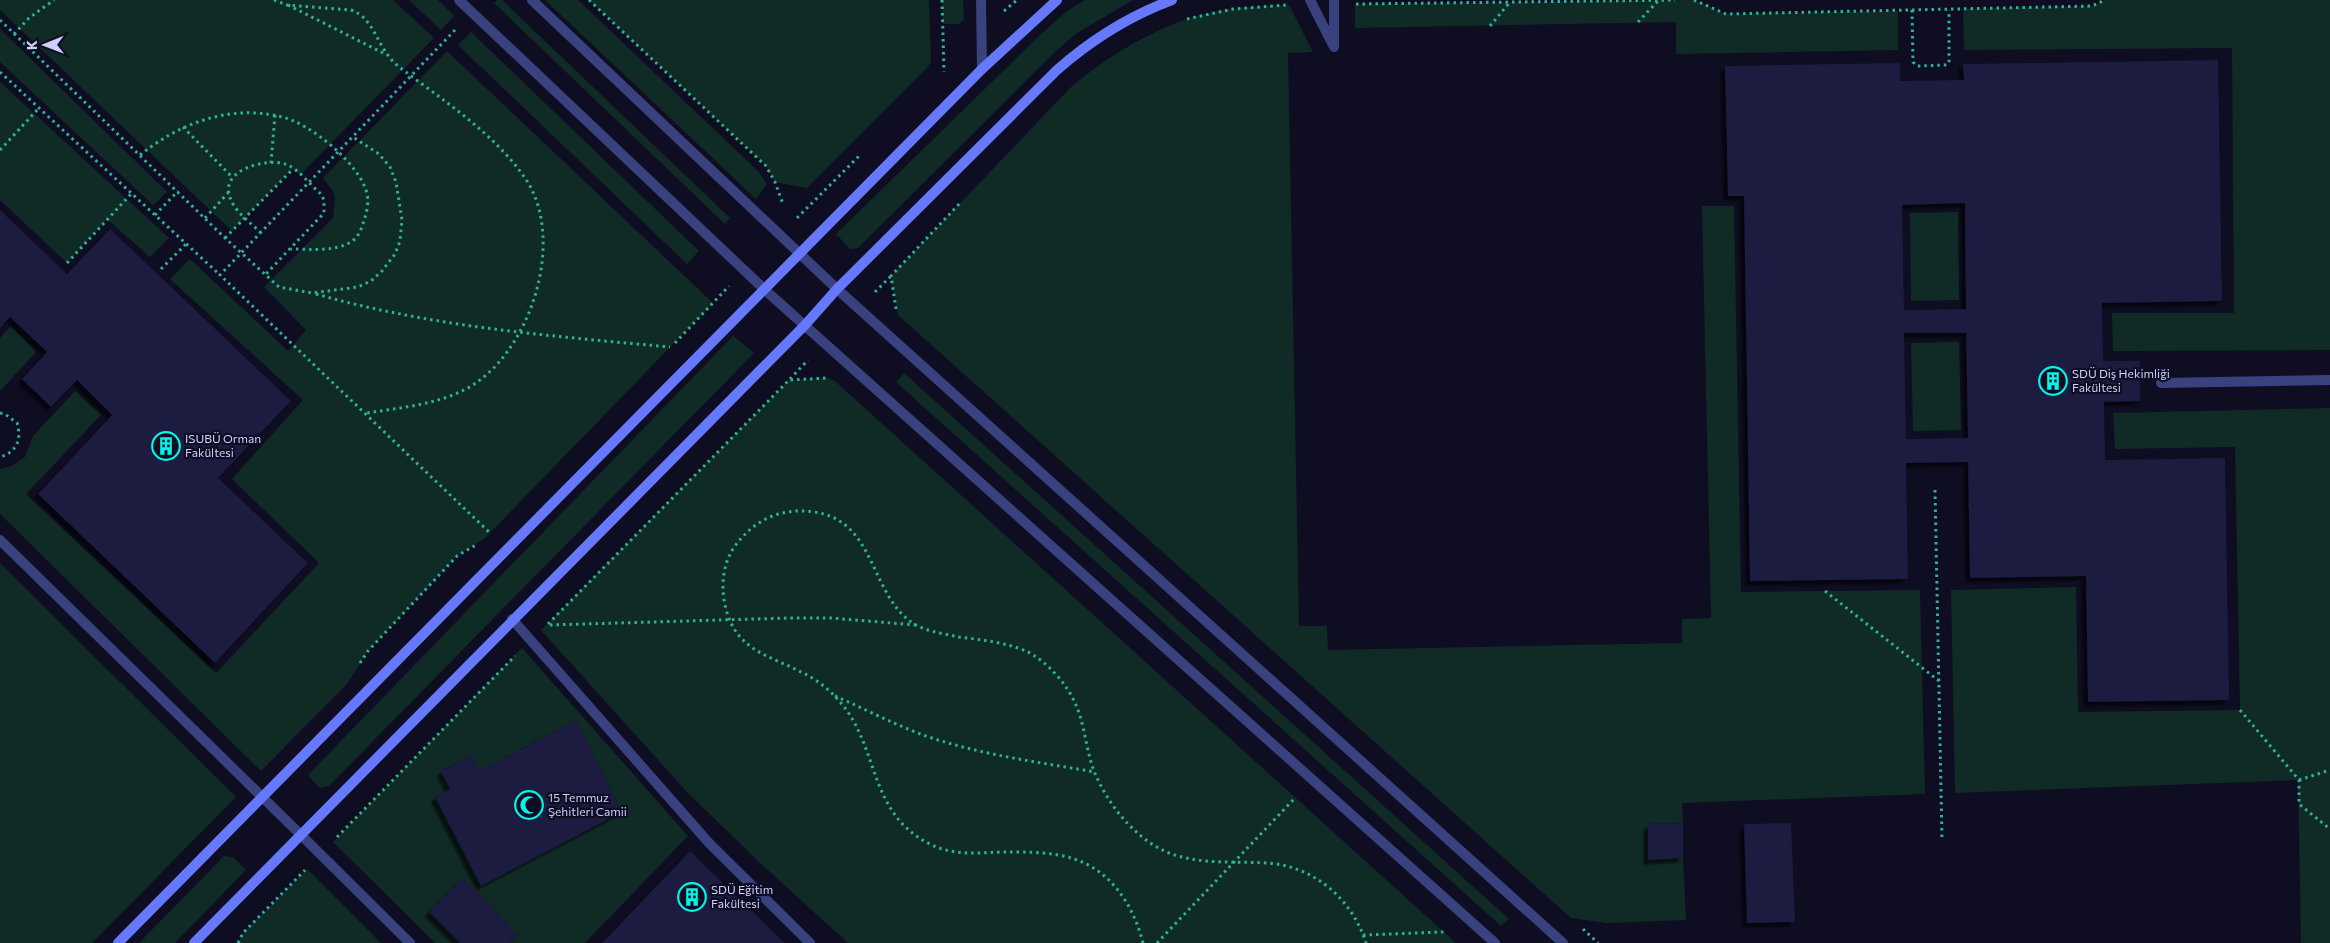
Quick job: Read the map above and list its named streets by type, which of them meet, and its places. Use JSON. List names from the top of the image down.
{
  "places": {
    "building": ["SDÜ Diş Hekimliği Fakültesi", "ISUBÜ Orman Fakültesi", "SDÜ Eğitim Fakültesi"],
    "mosque": ["15 Temmuz Şehitleri Camii"]
  },
  "north": "left"
}
